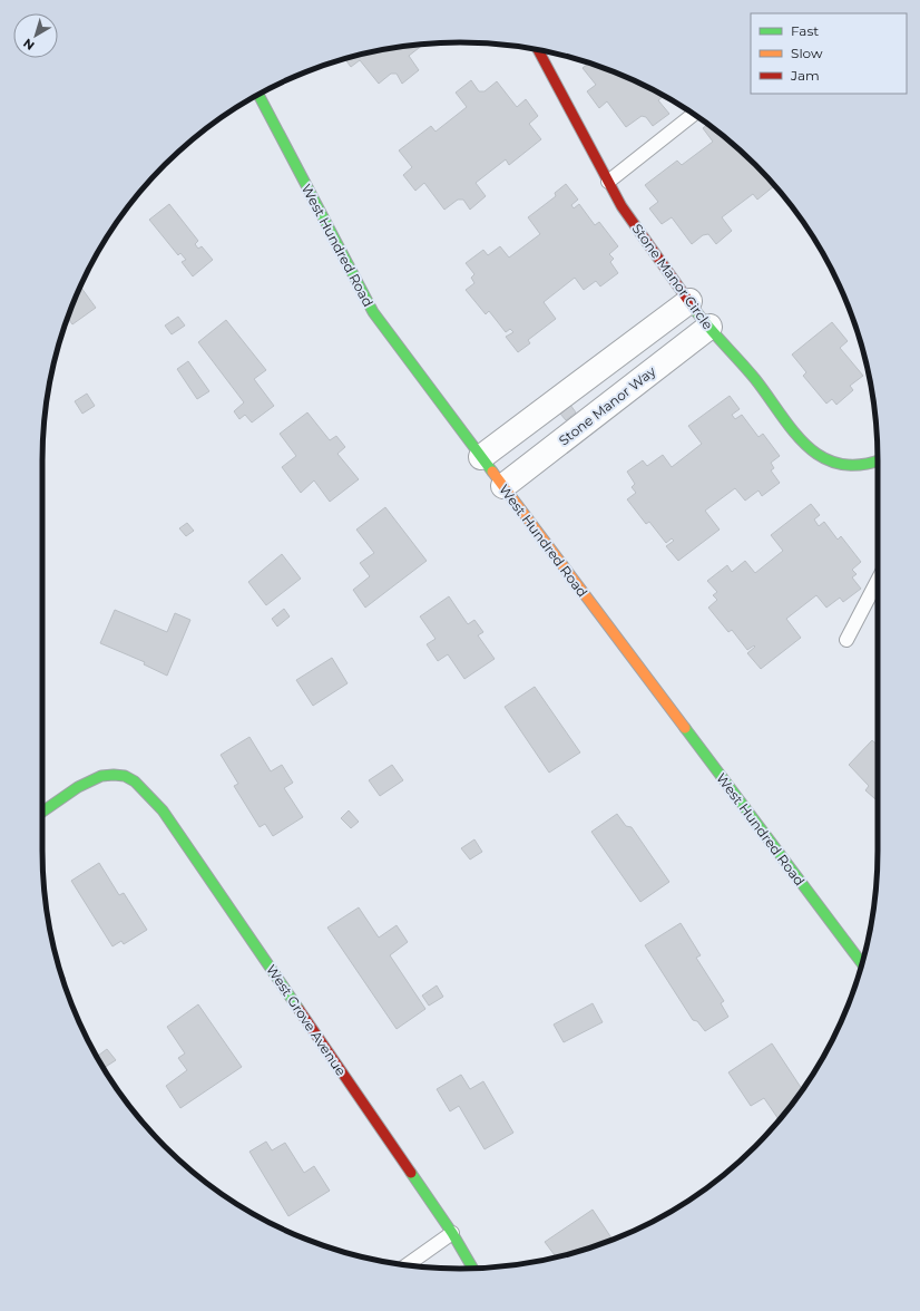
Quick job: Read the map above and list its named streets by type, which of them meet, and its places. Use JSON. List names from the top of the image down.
{
  "streets": {
    "street": [
      "West Hundred Road",
      "Stone Manor Circle",
      "Stone Manor Way",
      "West Grove Avenue"
    ]
  },
  "crossings": [
    ["West Hundred Road", "Stone Manor Way"],
    ["Stone Manor Circle", "Stone Manor Way"]
  ],
  "legend": ["Fast", "Slow", "Jam"],
  "north": "bottom left"
}
